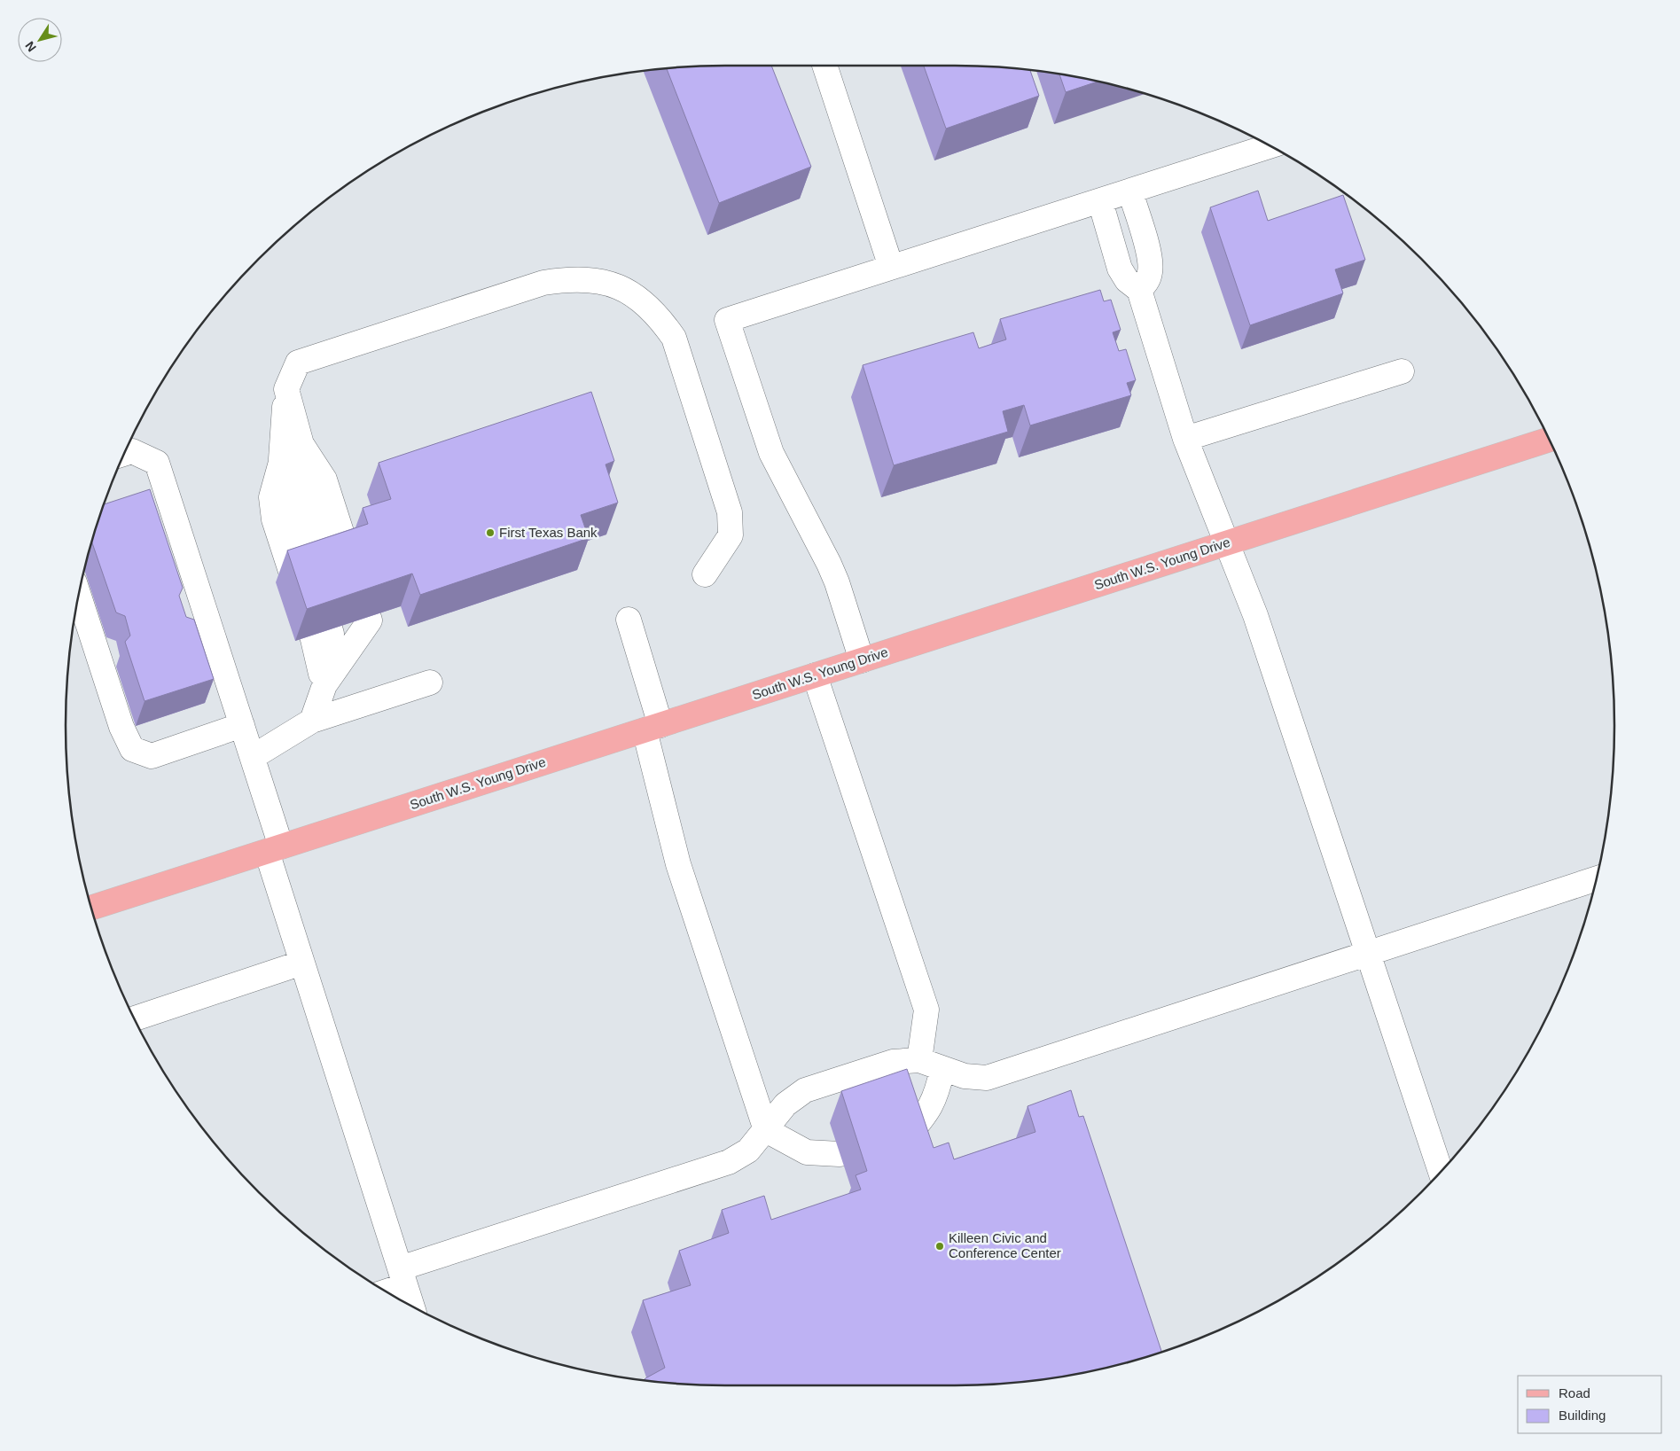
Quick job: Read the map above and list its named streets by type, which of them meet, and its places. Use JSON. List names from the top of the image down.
{
  "streets": {
    "main road": ["South W.S. Young Drive"]
  },
  "places": ["First Texas Bank", "Killeen Civic and Conference Center"],
  "legend": ["Road", "Building"],
  "north": "bottom left"
}
